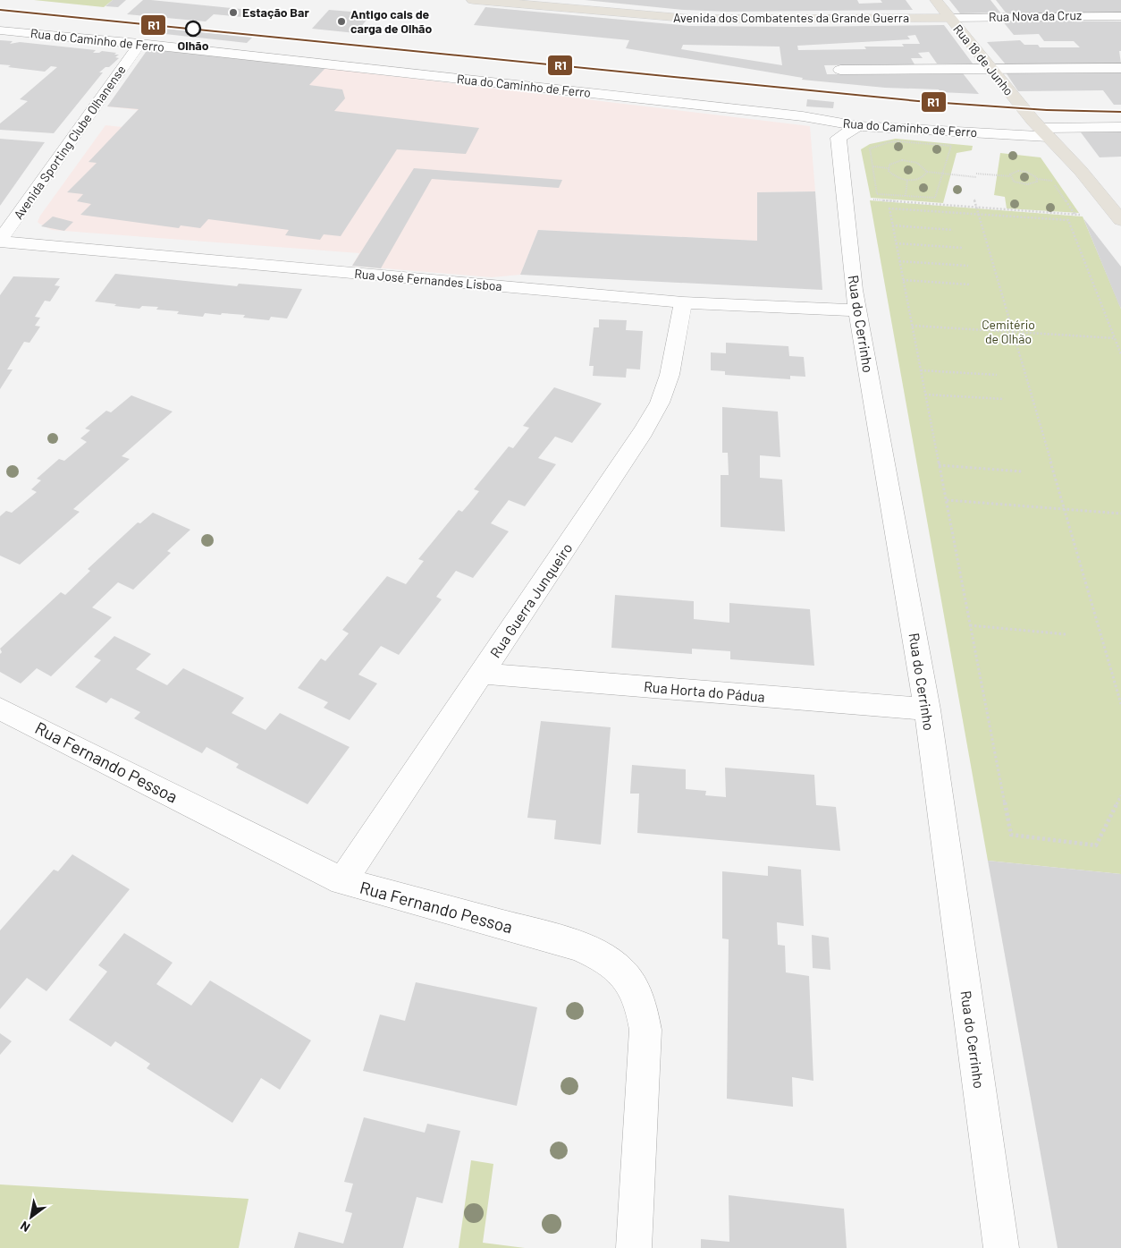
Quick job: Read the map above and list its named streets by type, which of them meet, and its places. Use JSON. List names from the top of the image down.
{
  "streets": {
    "main road": ["Avenida dos Combatentes da Grande Guerra", "Rua 18 de Junho"],
    "street": [
      "Rua Nova da Cruz",
      "Rua do Caminho de Ferro",
      "Avenida Sporting Clube Olhanense",
      "Rua José Fernandes Lisboa",
      "Rua do Cerrinho",
      "Rua Guerra Junqueiro",
      "Rua Horta do Pádua",
      "Rua Fernando Pessoa"
    ]
  },
  "crossings": [
    ["Rua Nova da Cruz", "Avenida dos Combatentes da Grande Guerra"],
    ["Rua Nova da Cruz", "Rua 18 de Junho"],
    ["Avenida dos Combatentes da Grande Guerra", "Rua 18 de Junho"],
    ["Rua do Caminho de Ferro", "Rua 18 de Junho"],
    ["Rua do Caminho de Ferro", "Avenida Sporting Clube Olhanense"],
    ["Rua do Caminho de Ferro", "Rua do Cerrinho"],
    ["Avenida Sporting Clube Olhanense", "Rua José Fernandes Lisboa"],
    ["Rua José Fernandes Lisboa", "Rua do Cerrinho"],
    ["Rua José Fernandes Lisboa", "Rua Guerra Junqueiro"],
    ["Rua do Cerrinho", "Rua Horta do Pádua"],
    ["Rua Guerra Junqueiro", "Rua Horta do Pádua"],
    ["Rua Guerra Junqueiro", "Rua Fernando Pessoa"]
  ],
  "parks": ["Cemitério de Olhão"],
  "places": ["Estação Bar", "Antigo cais de carga de Olhão", "Olhão"],
  "lines": ["transit line R1"],
  "north": "bottom left"
}
